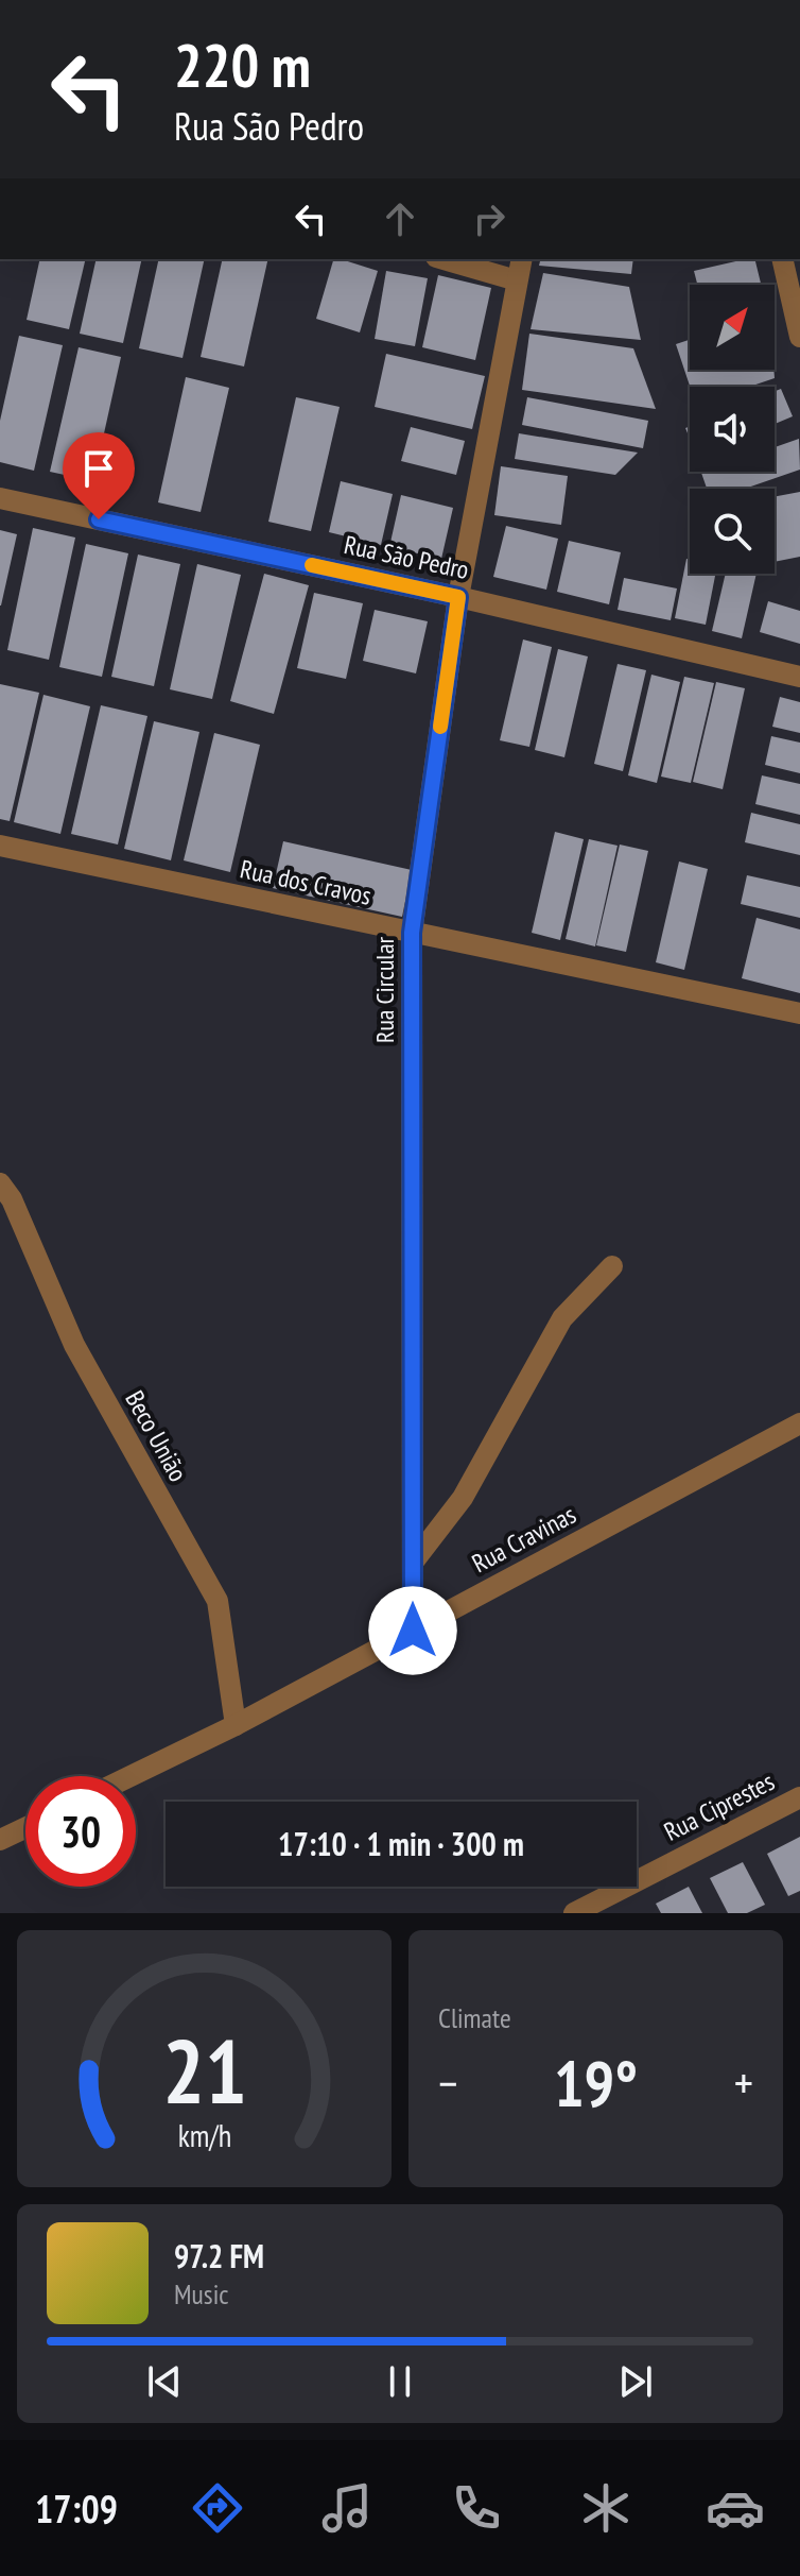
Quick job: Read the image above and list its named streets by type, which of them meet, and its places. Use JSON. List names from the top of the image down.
{
  "streets": {
    "street": [
      "Rua São Pedro",
      "Rua dos Cravos",
      "Rua Circular",
      "Beco União",
      "Rua Cravinas",
      "Rua Ciprestes"
    ]
  },
  "crossings": [
    ["Rua São Pedro", "Rua Circular"],
    ["Rua dos Cravos", "Rua Circular"],
    ["Rua Circular", "Rua Cravinas"],
    ["Beco União", "Rua Cravinas"]
  ],
  "north": "top right",
  "page": {
    "turn": ["220 m", "Rua São Pedro"],
    "limit": "30",
    "trip": "17:10 · 1 min · 300 m",
    "tile": "Climate",
    "heat": ["−", "19°", "+"],
    "song": ["97.2 FM", "Music"],
    "tabs": "17:09",
    "gauge": ["21", "km/h"]
  }
}
